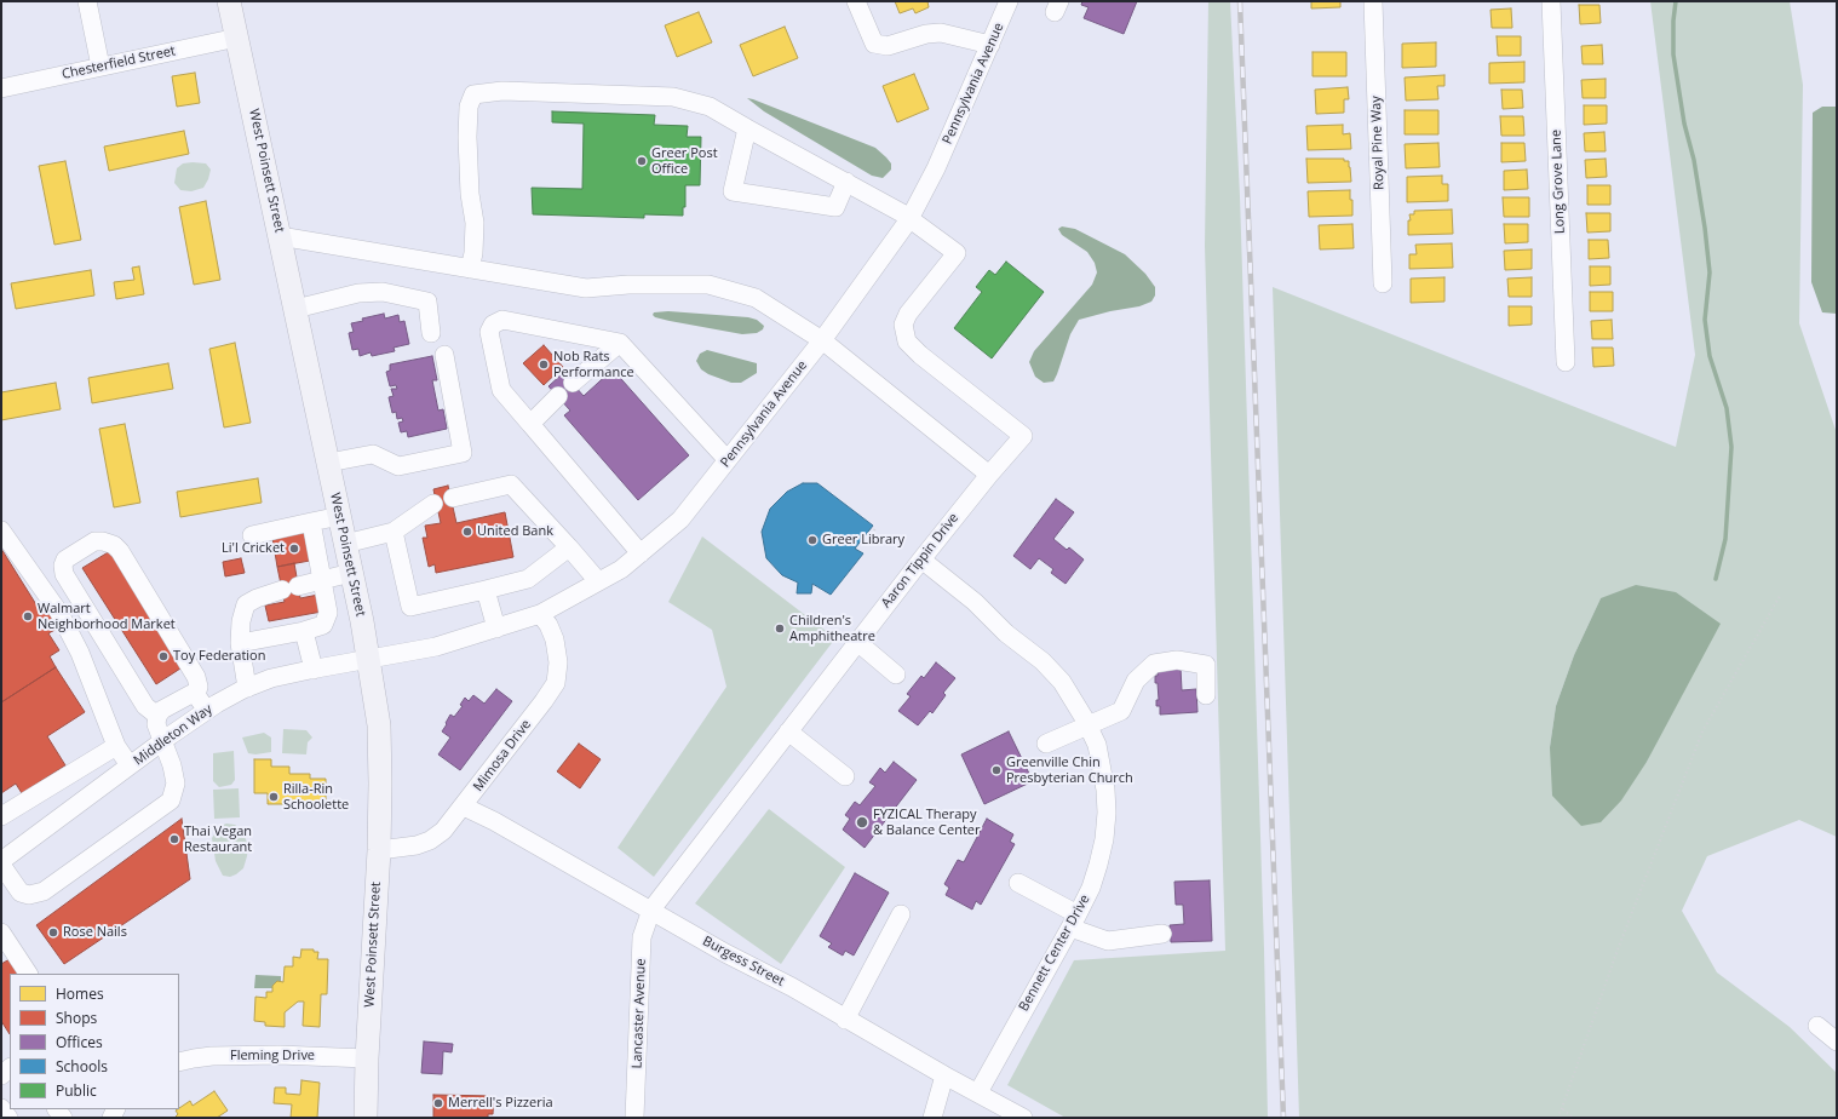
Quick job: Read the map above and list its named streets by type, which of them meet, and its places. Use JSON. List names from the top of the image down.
{
  "streets": {
    "main road": ["West Poinsett Street"],
    "street": [
      "Chesterfield Street",
      "Pennsylvania Avenue",
      "Royal Pine Way",
      "Long Grove Lane",
      "Aaron Tippin Drive",
      "Middleton Way",
      "Mimosa Drive",
      "Bennett Center Drive",
      "Burgess Street",
      "Lancaster Avenue",
      "Fleming Drive"
    ]
  },
  "crossings": [
    ["Chesterfield Street", "West Poinsett Street"],
    ["Pennsylvania Avenue", "West Poinsett Street"],
    ["Pennsylvania Avenue", "Aaron Tippin Drive"],
    ["Pennsylvania Avenue", "Middleton Way"],
    ["Pennsylvania Avenue", "Mimosa Drive"],
    ["West Poinsett Street", "Middleton Way"],
    ["West Poinsett Street", "Mimosa Drive"],
    ["West Poinsett Street", "Fleming Drive"],
    ["Aaron Tippin Drive", "Bennett Center Drive"],
    ["Aaron Tippin Drive", "Burgess Street"],
    ["Aaron Tippin Drive", "Lancaster Avenue"],
    ["Mimosa Drive", "Burgess Street"],
    ["Bennett Center Drive", "Burgess Street"],
    ["Burgess Street", "Lancaster Avenue"]
  ],
  "places": [
    "Greer Post Office",
    "Nob Rats Performance",
    "United Bank",
    "Greer Library",
    "Li'l Cricket",
    "Walmart Neighborhood Market",
    "Children's Amphitheatre",
    "Toy Federation",
    "Greenville Chin Presbyterian Church",
    "Rilla-Rin Schoolette",
    "FYZICAL Therapy & Balance Center",
    "Thai Vegan Restaurant",
    "Rose Nails",
    "Merrell's Pizzeria"
  ],
  "legend": [
    "Homes",
    "Shops",
    "Offices",
    "Schools",
    "Public"
  ]
}
